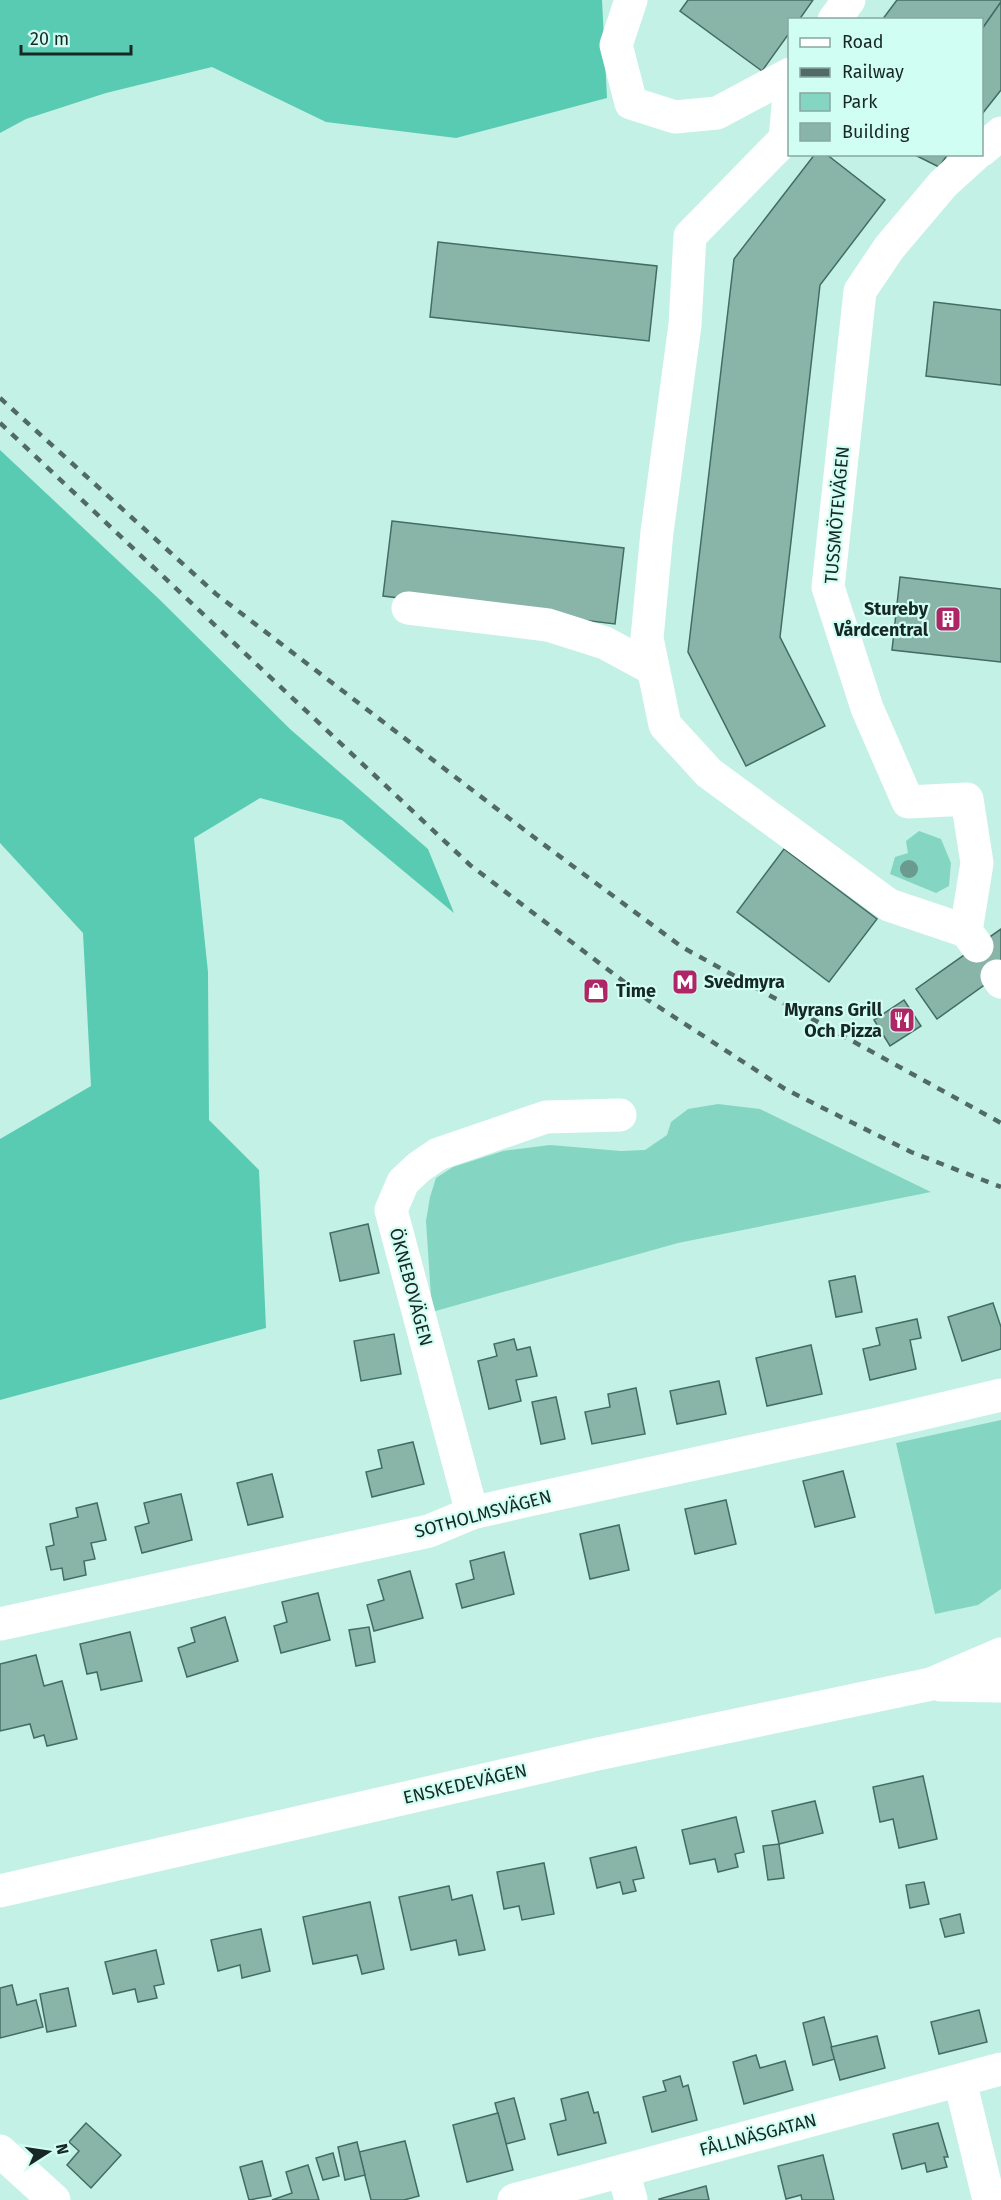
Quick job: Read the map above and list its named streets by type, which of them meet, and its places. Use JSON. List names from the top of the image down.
{
  "streets": {
    "street": [
      "TUSSMÖTEVÄGEN",
      "ÖKNEBOVÄGEN",
      "SOTHOLMSVÄGEN",
      "ENSKEDEVÄGEN",
      "FÅLLNÄSGATAN"
    ]
  },
  "crossings": [
    ["ÖKNEBOVÄGEN", "SOTHOLMSVÄGEN"]
  ],
  "places": {
    "building": ["Stureby Vårdcentral"],
    "metro station": ["Svedmyra"],
    "shop": ["Time"],
    "restaurant": ["Myrans Grill Och Pizza"]
  },
  "legend": [
    "Road",
    "Railway",
    "Park",
    "Building"
  ],
  "scale_bar": "20 m",
  "north": "right"
}
